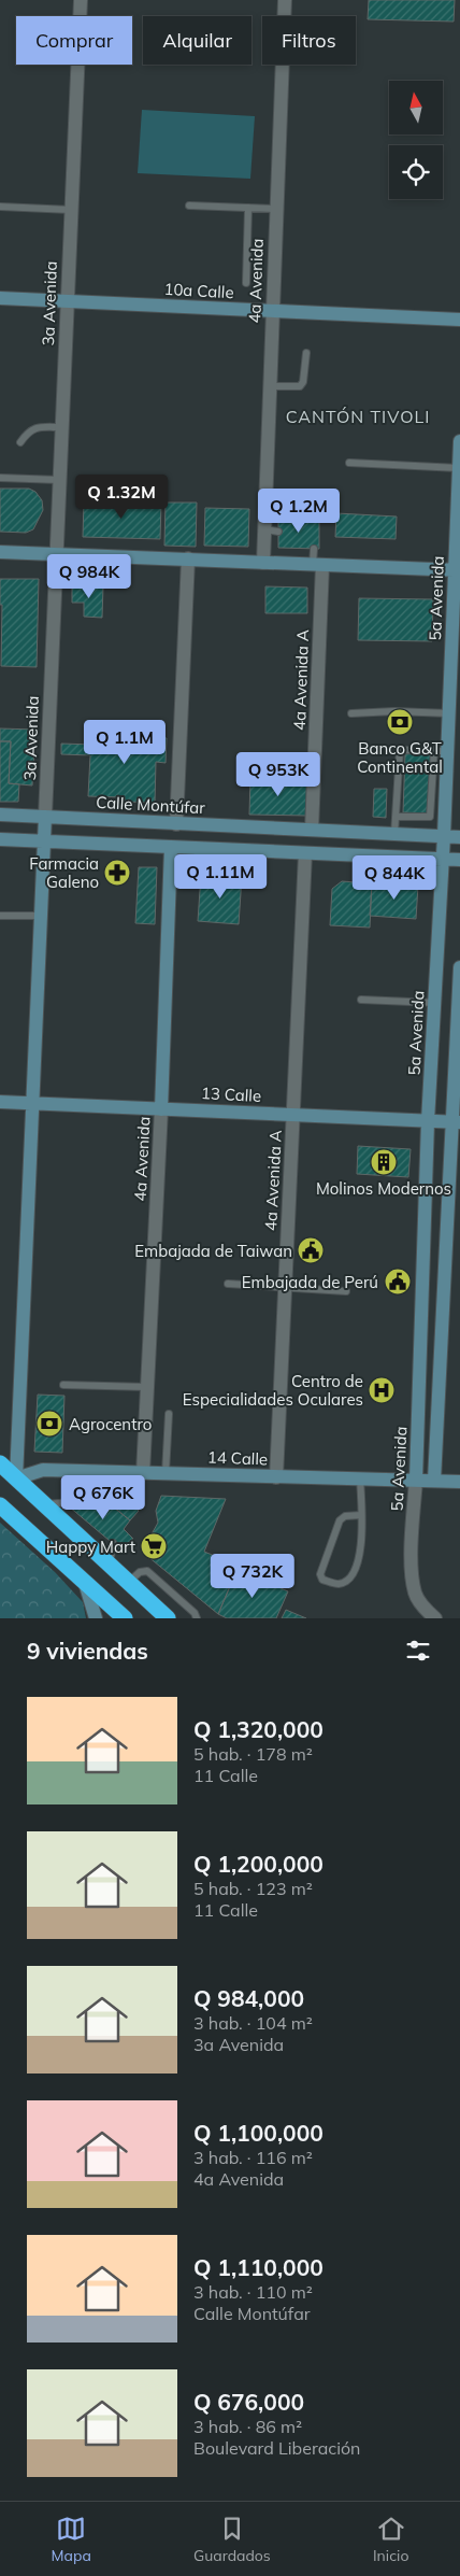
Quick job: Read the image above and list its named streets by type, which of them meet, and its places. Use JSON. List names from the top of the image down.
{
  "streets": {
    "street": [
      "4a Avenida",
      "10a Calle",
      "3a Avenida",
      "5a Avenida",
      "4a Avenida A",
      "Calle Montúfar",
      "13 Calle",
      "14 Calle"
    ]
  },
  "crossings": [
    ["4a Avenida", "10a Calle"],
    ["4a Avenida", "13 Calle"],
    ["4a Avenida", "14 Calle"],
    ["10a Calle", "3a Avenida"],
    ["3a Avenida", "Calle Montúfar"],
    ["3a Avenida", "13 Calle"],
    ["3a Avenida", "14 Calle"],
    ["5a Avenida", "Calle Montúfar"],
    ["5a Avenida", "13 Calle"],
    ["5a Avenida", "14 Calle"],
    ["4a Avenida A", "Calle Montúfar"],
    ["4a Avenida A", "13 Calle"],
    ["4a Avenida A", "14 Calle"]
  ],
  "districts": ["CANTÓN TIVOLI"],
  "places": {
    "bank": ["Banco G&T Continental", "Agrocentro"],
    "pharmacy": ["Farmacia Galeno"],
    "building": ["Molinos Modernos"],
    "public building": ["Embajada de Taiwan", "Embajada de Perú"],
    "hospital": ["Centro de Especialidades Oculares"],
    "supermarket": ["Happy Mart"]
  },
  "north": "top",
  "page": {
    "chip": ["Comprar", "Alquilar", "Filtros"],
    "price": [
      "Q 1.32M",
      "Q 1.2M",
      "Q 984K",
      "Q 1.1M",
      "Q 953K",
      "Q 1.11M",
      "Q 844K",
      "Q 676K",
      "Q 732K"
    ],
    "heading": "9 viviendas",
    "list": [
      {
        "name": "Q 1,320,000",
        "note": "5 hab. · 178 m² · 11 Calle"
      },
      {
        "name": "Q 1,200,000",
        "note": "5 hab. · 123 m² · 11 Calle"
      },
      {
        "name": "Q 984,000",
        "note": "3 hab. · 104 m² · 3a Avenida"
      },
      {
        "name": "Q 1,100,000",
        "note": "3 hab. · 116 m² · 4a Avenida"
      },
      {
        "name": "Q 1,110,000",
        "note": "3 hab. · 110 m² · Calle Montúfar"
      },
      {
        "name": "Q 676,000",
        "note": "3 hab. · 86 m² · Boulevard Liberación"
      }
    ],
    "tabs": ["Mapa", "Guardados", "Inicio"]
  }
}
